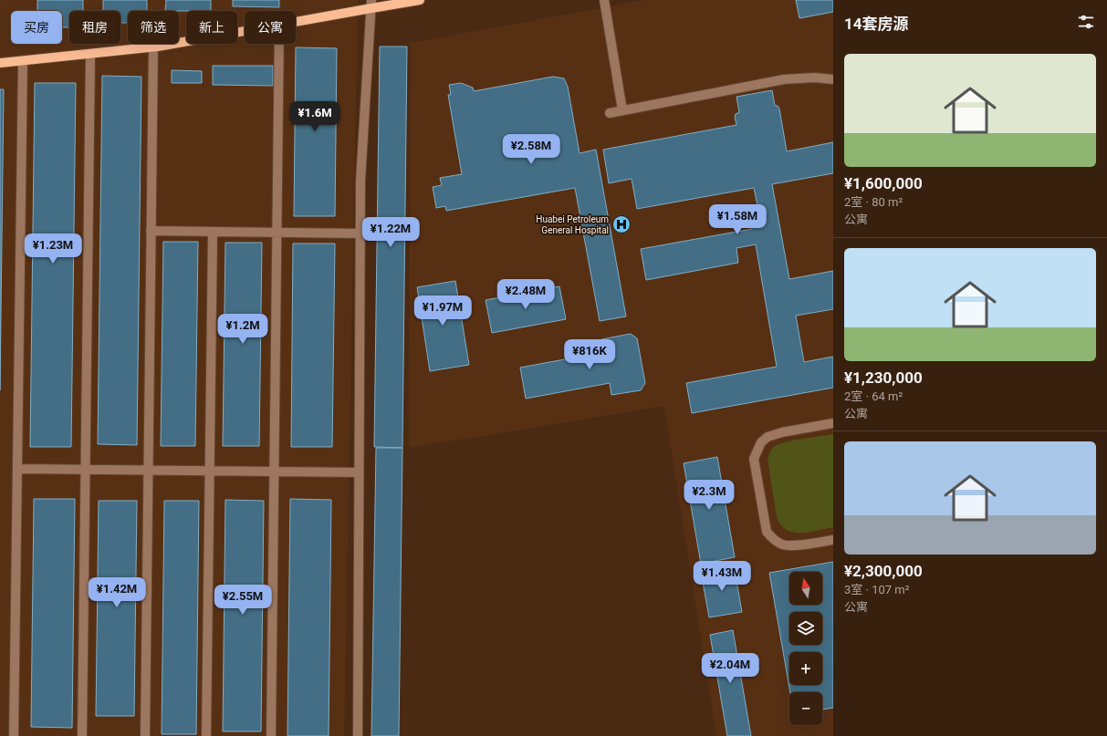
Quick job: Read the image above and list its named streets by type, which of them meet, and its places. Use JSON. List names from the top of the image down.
{
  "places": {
    "hospital": ["Huabei Petroleum General Hospital"]
  },
  "north": "top",
  "page": {
    "heading": "14套房源",
    "chip": [
      "买房",
      "租房",
      "筛选",
      "新上",
      "公寓"
    ],
    "list": [
      {
        "name": "¥1,600,000",
        "note": "2室 · 80 m² · 公寓"
      },
      {
        "name": "¥1,230,000",
        "note": "2室 · 64 m² · 公寓"
      },
      {
        "name": "¥2,300,000",
        "note": "3室 · 107 m² · 公寓"
      }
    ],
    "price": [
      "¥1.6M",
      "¥2.58M",
      "¥1.58M",
      "¥1.22M",
      "¥1.23M",
      "¥2.48M",
      "¥1.97M",
      "¥1.2M",
      "¥816K",
      "¥2.3M",
      "¥1.43M",
      "¥1.42M",
      "¥2.55M",
      "¥2.04M"
    ],
    "map_buttons": ["+", "−"]
  }
}
